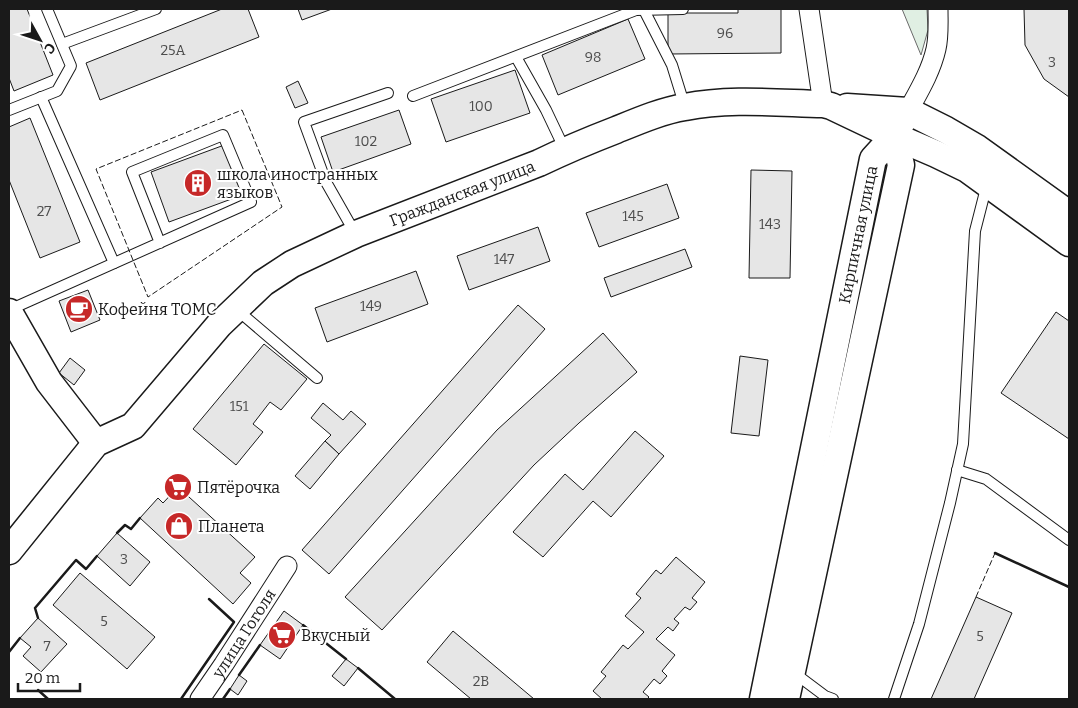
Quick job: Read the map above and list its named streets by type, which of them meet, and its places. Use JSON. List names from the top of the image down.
{
  "streets": {
    "street": ["Гражданская улица", "Кирпичная улица", "улица Гоголя"]
  },
  "crossings": [
    ["Гражданская улица", "Кирпичная улица"]
  ],
  "places": {
    "building": ["школа иностранных языков"],
    "cafe": ["Кофейня ТОМС"],
    "supermarket": ["Пятёрочка", "Вкусный"],
    "shop": ["Планета"]
  },
  "house_numbers": [
    "96",
    "25А",
    "98",
    "3",
    "100",
    "102",
    "27",
    "145",
    "143",
    "147",
    "149",
    "151",
    "3",
    "5",
    "5",
    "7",
    "2В"
  ],
  "scale_bar": "20 m",
  "north": "bottom right"
}
